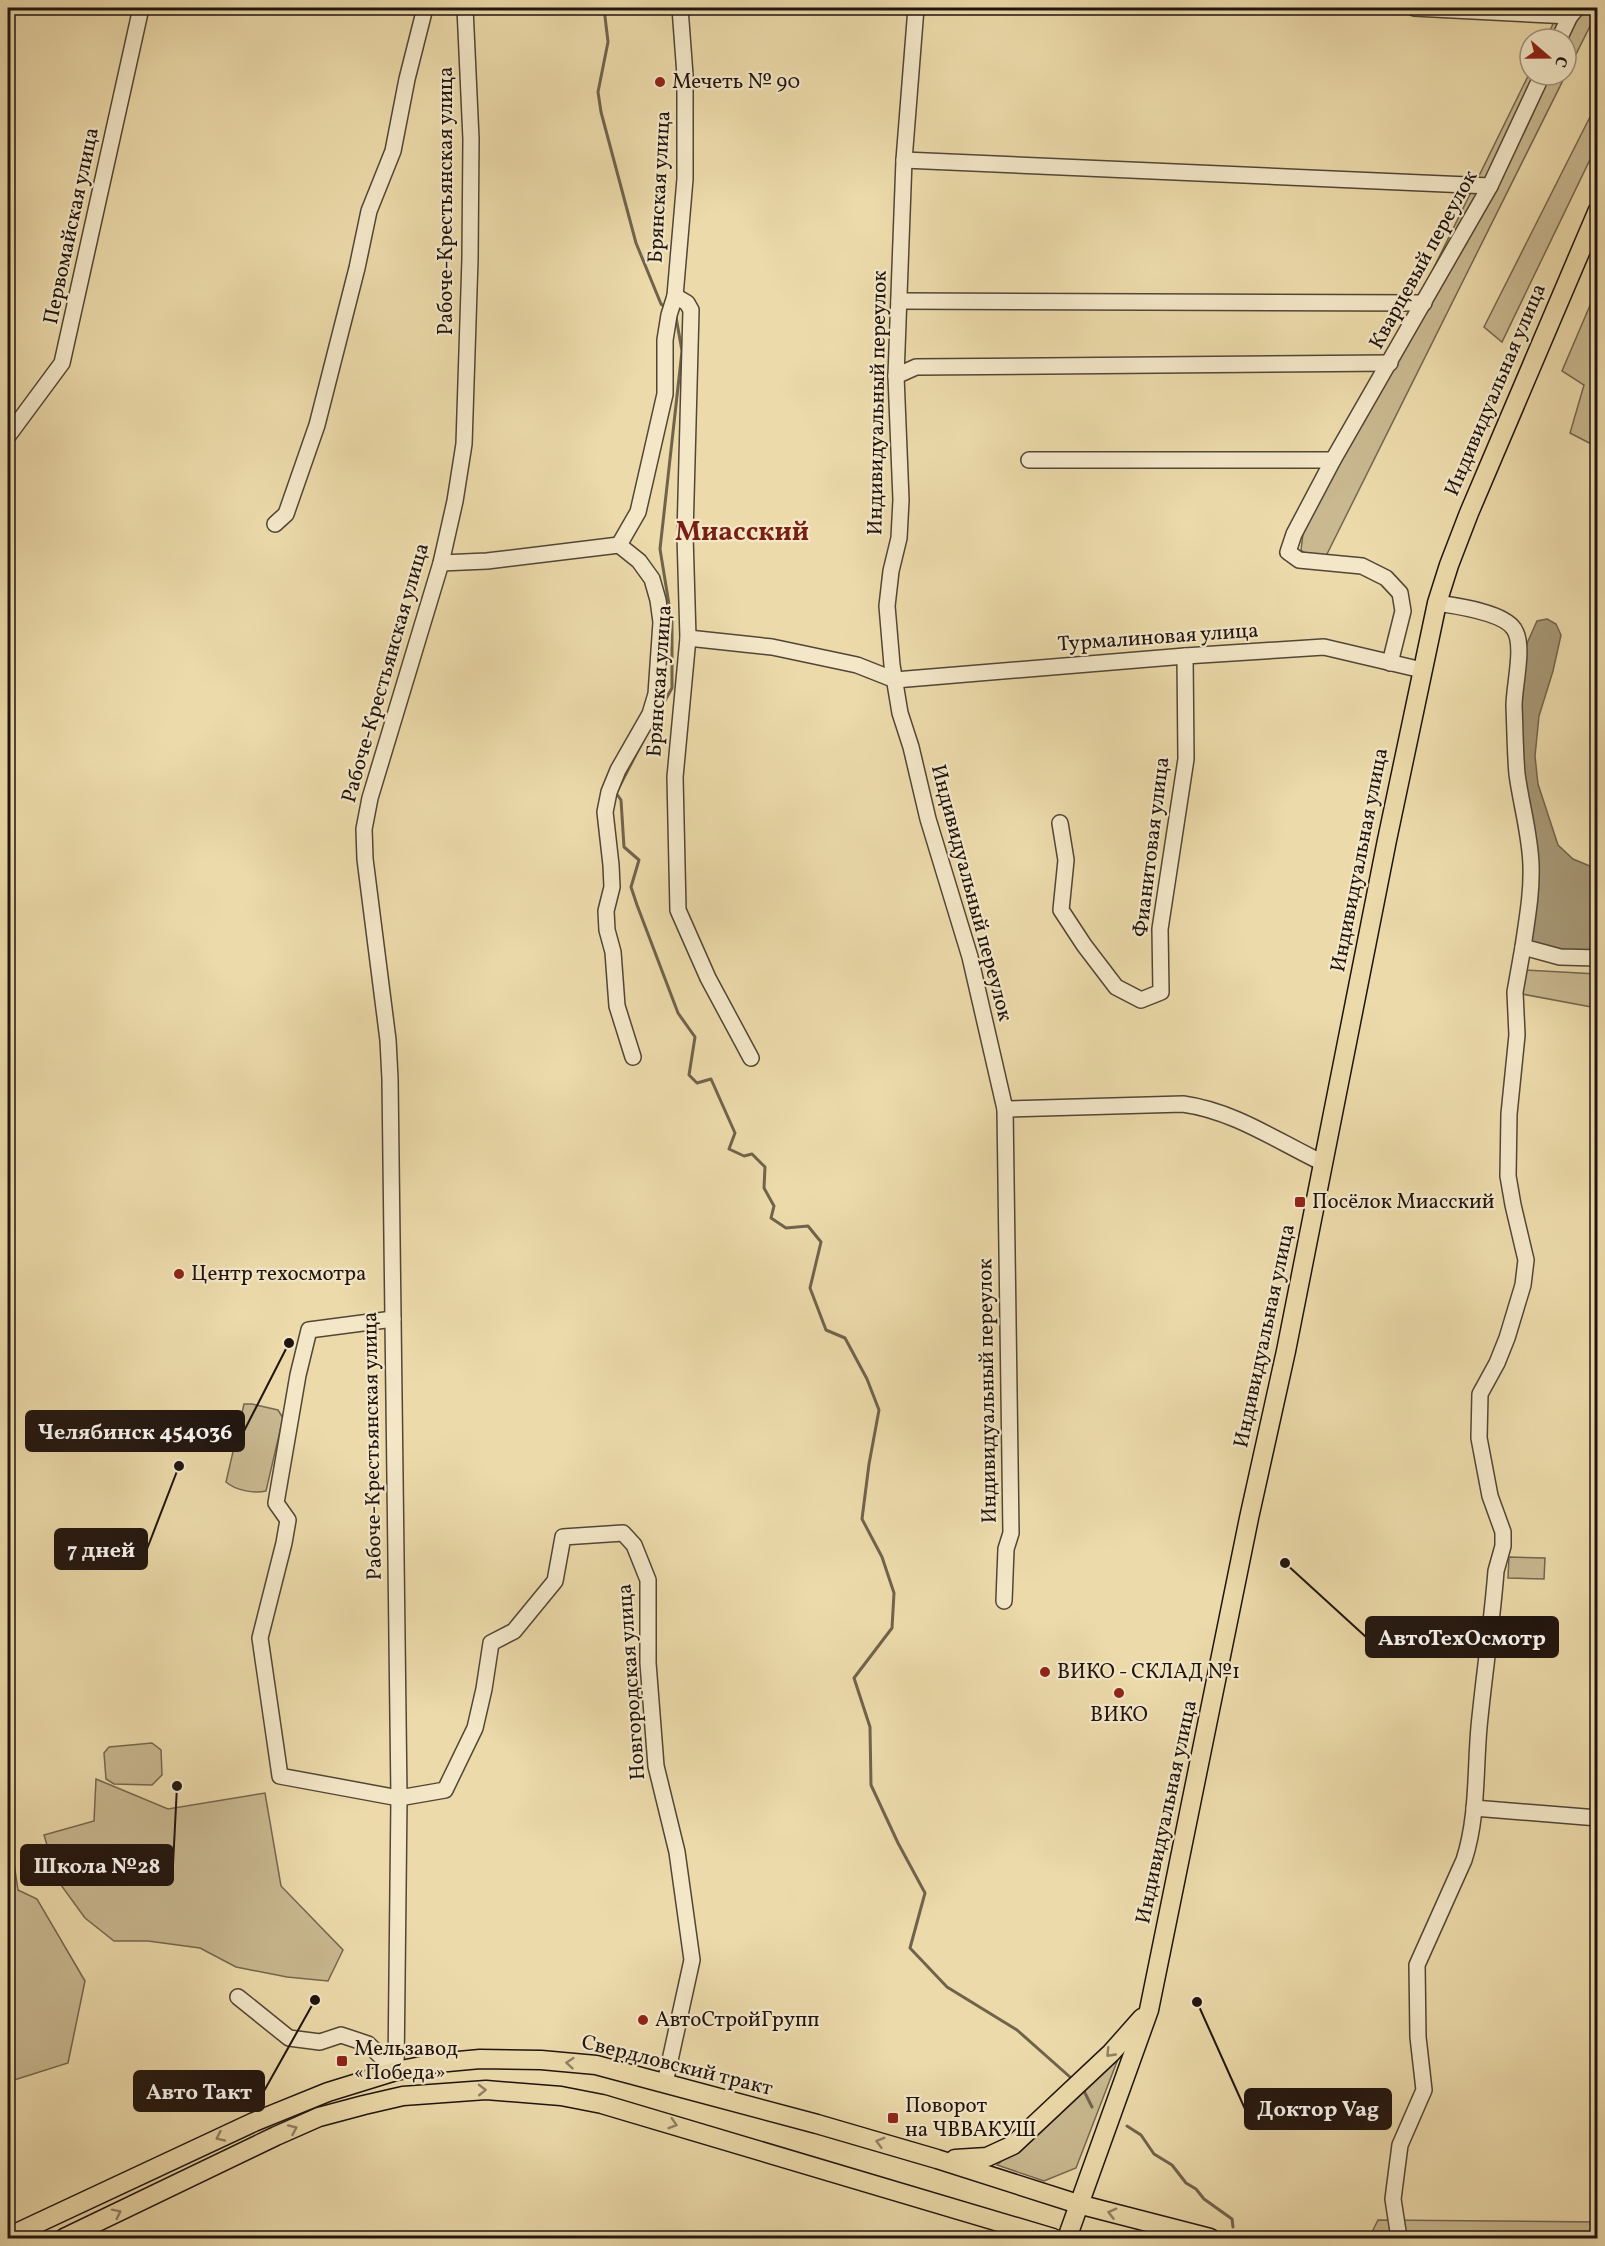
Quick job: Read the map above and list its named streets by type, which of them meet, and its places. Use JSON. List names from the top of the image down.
{
  "streets": {
    "main road": ["Индивидуальная улица", "Свердловский тракт"],
    "street": [
      "Брянская улица",
      "Рабоче-Крестьянская улица",
      "Первомайская улица",
      "Кварцевый переулок",
      "Индивидуальный переулок",
      "Турмалиновая улица",
      "Фианитовая улица",
      "Новгородская улица"
    ]
  },
  "crossings": [
    ["Рабоче-Крестьянская улица", "Новгородская улица"],
    ["Рабоче-Крестьянская улица", "Свердловский тракт"],
    ["Кварцевый переулок", "Турмалиновая улица"],
    ["Индивидуальная улица", "Турмалиновая улица"],
    ["Индивидуальная улица", "Свердловский тракт"],
    ["Индивидуальный переулок", "Турмалиновая улица"],
    ["Турмалиновая улица", "Фианитовая улица"],
    ["Новгородская улица", "Свердловский тракт"]
  ],
  "districts": ["Миасский"],
  "places": {
    "other": [
      "Мечеть № 90",
      "Центр техосмотра",
      "Челябинск 454036",
      "7 дней",
      "АвтоТехОсмотр",
      "ВИКО - СКЛАД №1",
      "ВИКО",
      "Школа №28",
      "Авто Такт",
      "Доктор Vag",
      "АвтоСтройГрупп"
    ],
    "transit": ["Посёлок Миасский", "Мельзавод «Победа»", "Поворот на ЧВВАКУШ"]
  },
  "north": "right"
}
